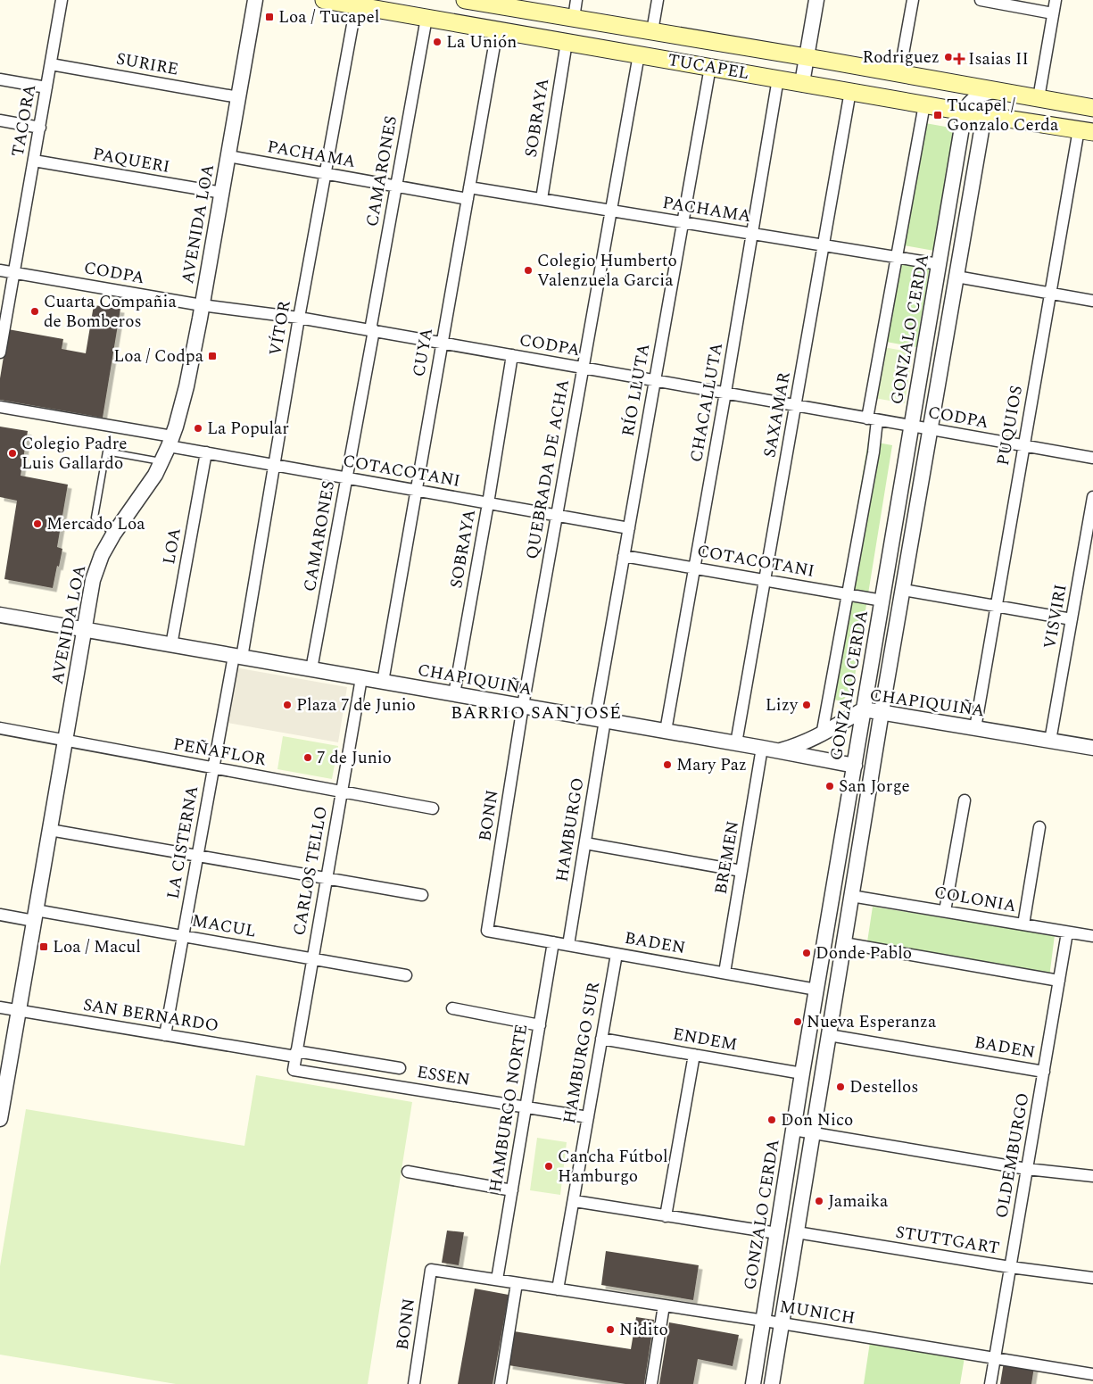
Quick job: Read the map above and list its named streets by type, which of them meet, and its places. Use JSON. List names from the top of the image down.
{
  "streets": {
    "main road": ["TUCAPEL"],
    "street": [
      "SURIRE",
      "SOBRAYA",
      "TACORA",
      "PACHAMA",
      "PAQUERI",
      "CAMARONES",
      "AVENIDA LOA",
      "CODPA",
      "VÍTOR",
      "GONZALO CERDA",
      "CUYA",
      "RÍO LLUTA",
      "CHACALLUTA",
      "SAXAMAR",
      "PUQUIOS",
      "QUEBRADA DE ACHA",
      "COTACOTANI",
      "LOA",
      "VISVIRI",
      "CHAPIQUIÑA",
      "PEÑAFLOR",
      "BONN",
      "HAMBURGO",
      "LA CISTERNA",
      "BREMEN",
      "CARLOS TELLO",
      "COLONIA",
      "MACUL",
      "BADEN",
      "SAN BERNARDO",
      "ENDEM",
      "HAMBURGO SUR",
      "ESSEN",
      "HAMBURGO NORTE",
      "OLDEMBURGO",
      "STUTTGART",
      "MUNICH"
    ]
  },
  "crossings": [
    ["SURIRE", "TACORA"],
    ["SURIRE", "AVENIDA LOA"],
    ["TUCAPEL", "SOBRAYA"],
    ["TUCAPEL", "CAMARONES"],
    ["TUCAPEL", "VÍTOR"],
    ["TUCAPEL", "GONZALO CERDA"],
    ["TUCAPEL", "CUYA"],
    ["TUCAPEL", "RÍO LLUTA"],
    ["TUCAPEL", "CHACALLUTA"],
    ["TUCAPEL", "SAXAMAR"],
    ["TUCAPEL", "PUQUIOS"],
    ["TUCAPEL", "QUEBRADA DE ACHA"],
    ["SOBRAYA", "PACHAMA"],
    ["SOBRAYA", "CODPA"],
    ["SOBRAYA", "COTACOTANI"],
    ["SOBRAYA", "CHAPIQUIÑA"],
    ["TACORA", "PAQUERI"],
    ["TACORA", "CODPA"],
    ["PACHAMA", "CAMARONES"],
    ["PACHAMA", "AVENIDA LOA"],
    ["PACHAMA", "VÍTOR"],
    ["PACHAMA", "GONZALO CERDA"],
    ["PACHAMA", "CUYA"],
    ["PACHAMA", "RÍO LLUTA"],
    ["PACHAMA", "CHACALLUTA"],
    ["PACHAMA", "SAXAMAR"],
    ["PACHAMA", "QUEBRADA DE ACHA"],
    ["PAQUERI", "AVENIDA LOA"],
    ["CAMARONES", "CODPA"],
    ["CAMARONES", "COTACOTANI"],
    ["CAMARONES", "CHAPIQUIÑA"],
    ["AVENIDA LOA", "CODPA"],
    ["AVENIDA LOA", "COTACOTANI"],
    ["AVENIDA LOA", "CHAPIQUIÑA"],
    ["AVENIDA LOA", "PEÑAFLOR"],
    ["AVENIDA LOA", "MACUL"],
    ["AVENIDA LOA", "SAN BERNARDO"],
    ["CODPA", "VÍTOR"],
    ["CODPA", "GONZALO CERDA"],
    ["CODPA", "CUYA"],
    ["CODPA", "RÍO LLUTA"],
    ["CODPA", "CHACALLUTA"],
    ["CODPA", "SAXAMAR"],
    ["CODPA", "PUQUIOS"],
    ["CODPA", "QUEBRADA DE ACHA"],
    ["VÍTOR", "COTACOTANI"],
    ["VÍTOR", "CHAPIQUIÑA"],
    ["VÍTOR", "LA CISTERNA"],
    ["GONZALO CERDA", "COTACOTANI"],
    ["GONZALO CERDA", "CHAPIQUIÑA"],
    ["GONZALO CERDA", "BADEN"],
    ["GONZALO CERDA", "ENDEM"],
    ["GONZALO CERDA", "MUNICH"],
    ["CUYA", "COTACOTANI"],
    ["CUYA", "CHAPIQUIÑA"],
    ["RÍO LLUTA", "COTACOTANI"],
    ["RÍO LLUTA", "CHAPIQUIÑA"],
    ["RÍO LLUTA", "HAMBURGO"],
    ["CHACALLUTA", "COTACOTANI"],
    ["CHACALLUTA", "CHAPIQUIÑA"],
    ["SAXAMAR", "COTACOTANI"],
    ["SAXAMAR", "CHAPIQUIÑA"],
    ["PUQUIOS", "CHAPIQUIÑA"],
    ["QUEBRADA DE ACHA", "COTACOTANI"],
    ["QUEBRADA DE ACHA", "CHAPIQUIÑA"],
    ["QUEBRADA DE ACHA", "BONN"],
    ["COTACOTANI", "LOA"],
    ["LOA", "CHAPIQUIÑA"],
    ["VISVIRI", "CHAPIQUIÑA"],
    ["CHAPIQUIÑA", "BONN"],
    ["CHAPIQUIÑA", "HAMBURGO"],
    ["CHAPIQUIÑA", "LA CISTERNA"],
    ["CHAPIQUIÑA", "BREMEN"],
    ["CHAPIQUIÑA", "CARLOS TELLO"],
    ["PEÑAFLOR", "LA CISTERNA"],
    ["PEÑAFLOR", "CARLOS TELLO"],
    ["BONN", "BADEN"],
    ["BONN", "MUNICH"],
    ["HAMBURGO", "BADEN"],
    ["LA CISTERNA", "MACUL"],
    ["LA CISTERNA", "SAN BERNARDO"],
    ["BREMEN", "BADEN"],
    ["CARLOS TELLO", "MACUL"],
    ["CARLOS TELLO", "SAN BERNARDO"],
    ["CARLOS TELLO", "ESSEN"],
    ["COLONIA", "OLDEMBURGO"],
    ["BADEN", "HAMBURGO SUR"],
    ["BADEN", "HAMBURGO NORTE"],
    ["BADEN", "OLDEMBURGO"],
    ["ENDEM", "HAMBURGO SUR"],
    ["HAMBURGO SUR", "ESSEN"],
    ["HAMBURGO SUR", "MUNICH"],
    ["ESSEN", "HAMBURGO NORTE"],
    ["HAMBURGO NORTE", "MUNICH"],
    ["OLDEMBURGO", "STUTTGART"],
    ["OLDEMBURGO", "MUNICH"]
  ],
  "districts": ["BARRIO SAN JOSÉ"],
  "places": {
    "transit": [
      "Loa / Tucapel",
      "Tucapel / Gonzalo Cerda",
      "Loa / Codpa",
      "Loa / Macul"
    ],
    "other": [
      "La Unión",
      "Rodriguez",
      "Colegio Humberto Valenzuela Garcia",
      "Cuarta Compañia de Bomberos",
      "La Popular",
      "Colegio Padre Luis Gallardo",
      "Mercado Loa",
      "Plaza 7 de Junio",
      "Lizy",
      "7 de Junio",
      "Mary Paz",
      "San Jorge",
      "Donde Pablo",
      "Nueva Esperanza",
      "Destellos",
      "Don Nico",
      "Cancha Fútbol Hamburgo",
      "Jamaika",
      "Nidito"
    ],
    "health": ["Isaias II"]
  }
}
